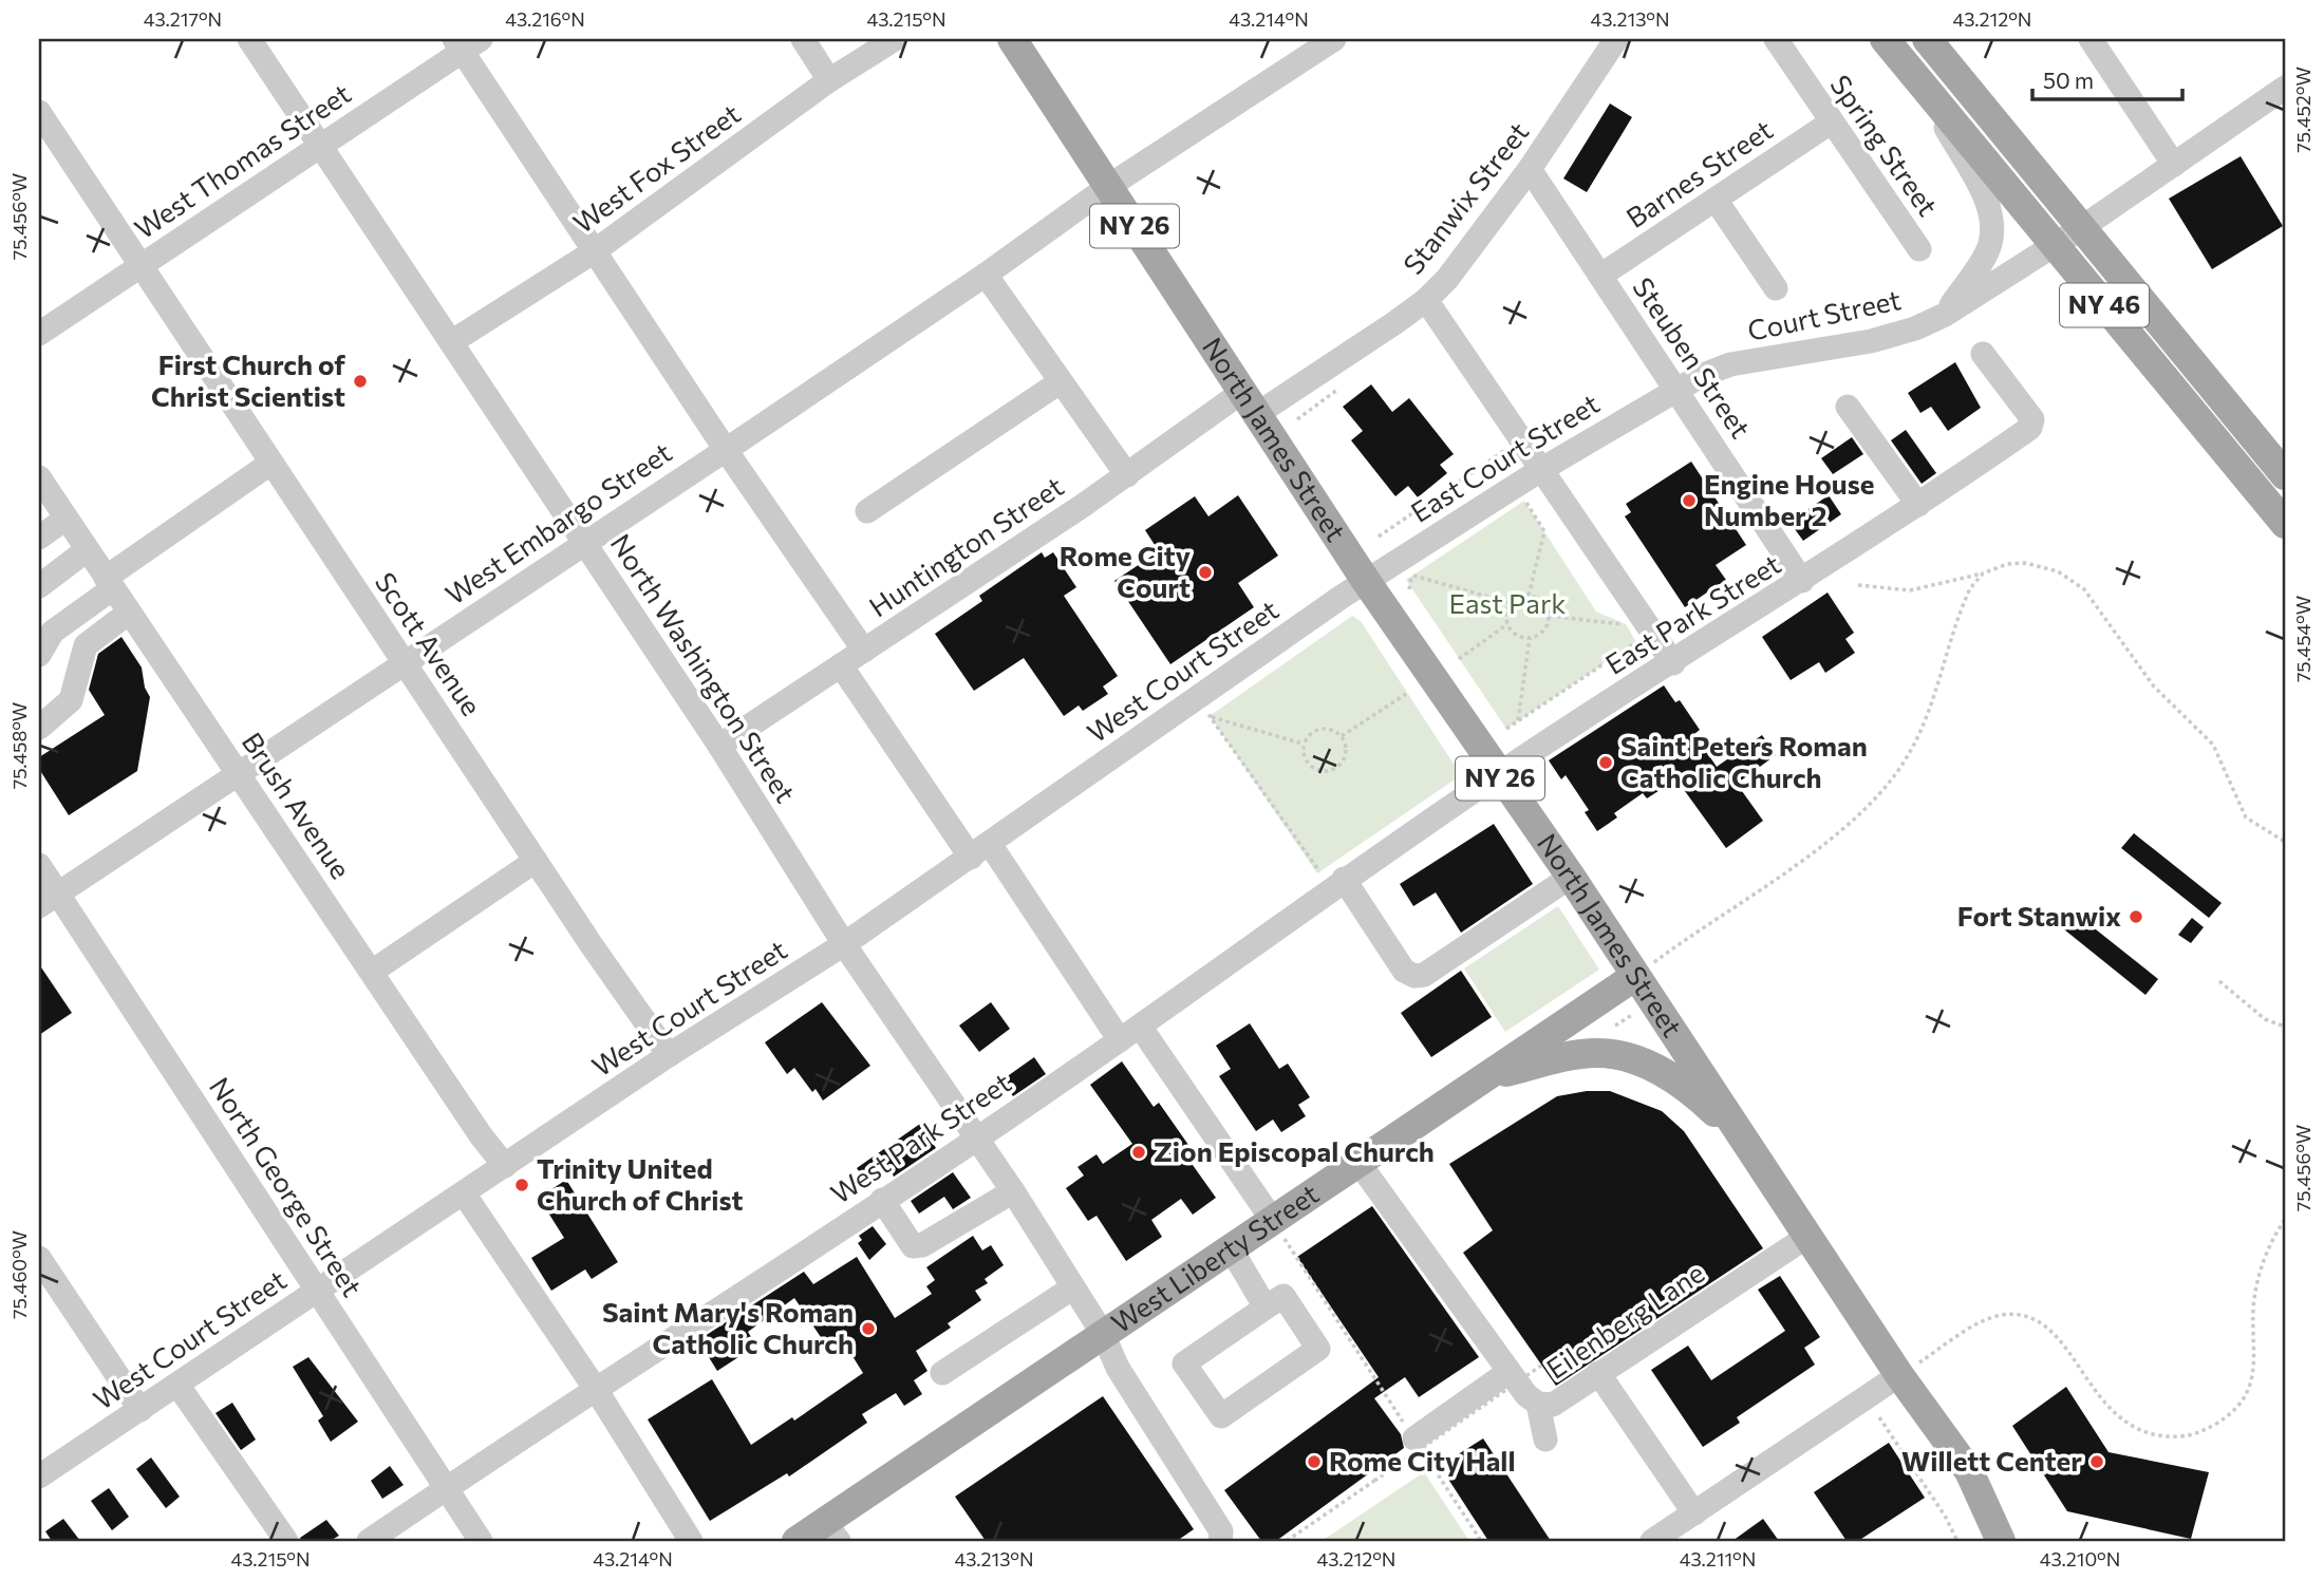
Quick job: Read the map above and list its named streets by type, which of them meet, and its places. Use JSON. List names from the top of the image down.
{
  "streets": {
    "main road": [
      "NY 26",
      "NY 46",
      "North James Street",
      "West Liberty Street"
    ],
    "street": [
      "Spring Street",
      "West Thomas Street",
      "West Fox Street",
      "Barnes Street",
      "Stanwix Street",
      "Court Street",
      "Steuben Street",
      "East Court Street",
      "West Embargo Street",
      "Huntington Street",
      "East Park Street",
      "Scott Avenue",
      "North Washington Street",
      "West Court Street",
      "Brush Avenue",
      "West Park Street",
      "North George Street",
      "Eilenberg Lane"
    ]
  },
  "crossings": [
    ["Spring Street", "Barnes Street"],
    ["West Thomas Street", "Scott Avenue"],
    ["West Thomas Street", "North Washington Street"],
    ["West Fox Street", "North Washington Street"],
    ["Barnes Street", "Steuben Street"],
    ["Stanwix Street", "Steuben Street"],
    ["Stanwix Street", "North James Street"],
    ["Stanwix Street", "Huntington Street"],
    ["NY 46", "Court Street"],
    ["Court Street", "Steuben Street"],
    ["Court Street", "East Court Street"],
    ["Steuben Street", "East Court Street"],
    ["Steuben Street", "East Park Street"],
    ["North James Street", "East Court Street"],
    ["North James Street", "West Embargo Street"],
    ["North James Street", "Huntington Street"],
    ["North James Street", "East Park Street"],
    ["North James Street", "West Court Street"],
    ["North James Street", "West Park Street"],
    ["North James Street", "West Liberty Street"],
    ["North James Street", "Eilenberg Lane"],
    ["East Court Street", "West Court Street"],
    ["West Embargo Street", "Scott Avenue"],
    ["West Embargo Street", "North Washington Street"],
    ["West Embargo Street", "Brush Avenue"],
    ["West Embargo Street", "North George Street"],
    ["Huntington Street", "North Washington Street"],
    ["East Park Street", "West Park Street"],
    ["Scott Avenue", "West Court Street"],
    ["North Washington Street", "West Court Street"],
    ["North Washington Street", "West Park Street"],
    ["North Washington Street", "West Liberty Street"],
    ["West Court Street", "Brush Avenue"],
    ["West Court Street", "North George Street"],
    ["West Park Street", "North George Street"],
    ["West Liberty Street", "Eilenberg Lane"]
  ],
  "parks": ["East Park"],
  "places": [
    "First Church of Christ Scientist",
    "Engine House Number 2",
    "Rome City Court",
    "Saint Peters Roman Catholic Church",
    "Fort Stanwix",
    "Zion Episcopal Church",
    "Trinity United Church of Christ",
    "Saint Mary's Roman Catholic Church",
    "Rome City Hall",
    "Willett Center"
  ],
  "scale_bar": "50 m",
  "coordinates": [
    "43.217°N",
    "43.216°N",
    "43.215°N",
    "43.214°N",
    "43.213°N",
    "43.212°N",
    "75.452°W",
    "75.456°W",
    "75.454°W",
    "75.458°W",
    "75.460°W",
    "43.211°N",
    "43.210°N"
  ]
}
